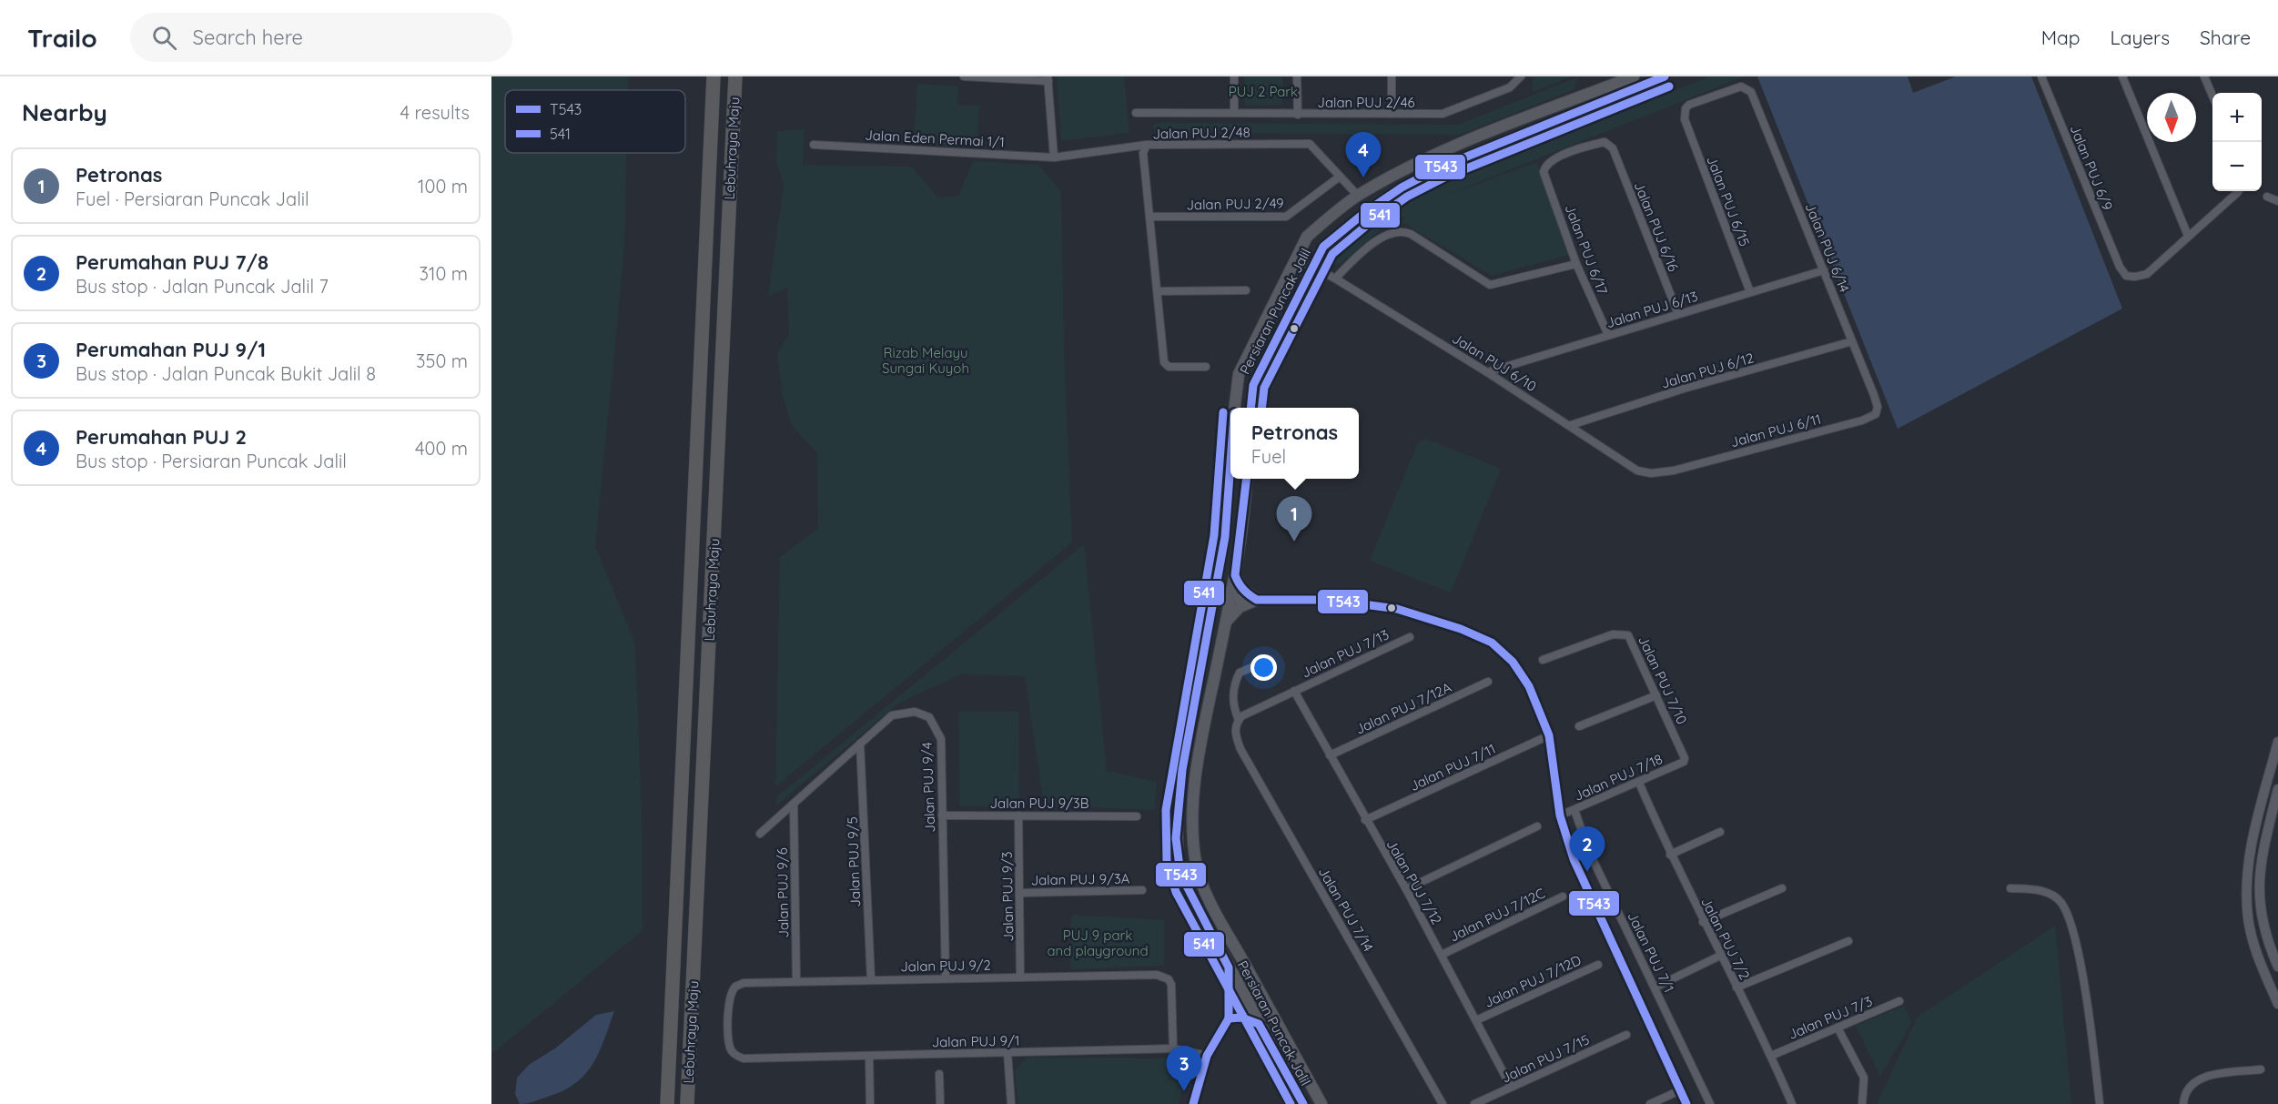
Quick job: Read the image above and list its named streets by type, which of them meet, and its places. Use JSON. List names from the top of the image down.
{
  "streets": {
    "highway": ["Lebuhraya Maju"],
    "main road": ["Persiaran Puncak Jalil"],
    "street": [
      "Jalan PUJ 2/46",
      "Jalan PUJ 2/48",
      "Jalan Eden Permai 1/1",
      "Jalan PUJ 6/9",
      "Jalan PUJ 6/15",
      "Jalan PUJ 2/49",
      "Jalan PUJ 6/16",
      "Jalan PUJ 6/14",
      "Jalan PUJ 6/17",
      "Jalan PUJ 6/13",
      "Jalan PUJ 6/10",
      "Jalan PUJ 6/12",
      "Jalan PUJ 6/11",
      "Jalan PUJ 7/13",
      "Jalan PUJ 7/10",
      "Jalan PUJ 7/12A",
      "Jalan PUJ 7/11",
      "Jalan PUJ 7/18",
      "Jalan PUJ 9/4",
      "Jalan PUJ 9/3B",
      "Jalan PUJ 9/5",
      "Jalan PUJ 9/3A",
      "Jalan PUJ 7/12",
      "Jalan PUJ 9/6",
      "Jalan PUJ 9/3",
      "Jalan PUJ 7/14",
      "Jalan PUJ 7/12C",
      "Jalan PUJ 7/2",
      "Jalan PUJ 7/1",
      "Jalan PUJ 9/2",
      "Jalan PUJ 7/12D",
      "Jalan PUJ 7/3",
      "Jalan PUJ 9/1",
      "Jalan PUJ 7/15"
    ]
  },
  "crossings": [
    ["Jalan PUJ 2/46", "Jalan PUJ 2/48"],
    ["Jalan PUJ 2/48", "Jalan Eden Permai 1/1"],
    ["Jalan PUJ 2/48", "Jalan PUJ 2/49"],
    ["Jalan PUJ 2/48", "Persiaran Puncak Jalil"],
    ["Jalan PUJ 6/15", "Jalan PUJ 6/14"],
    ["Jalan PUJ 6/15", "Jalan PUJ 6/13"],
    ["Jalan PUJ 6/16", "Jalan PUJ 6/17"],
    ["Jalan PUJ 6/16", "Jalan PUJ 6/13"],
    ["Jalan PUJ 6/14", "Jalan PUJ 6/13"],
    ["Jalan PUJ 6/14", "Jalan PUJ 6/12"],
    ["Jalan PUJ 6/14", "Jalan PUJ 6/11"],
    ["Jalan PUJ 6/17", "Jalan PUJ 6/13"],
    ["Jalan PUJ 6/13", "Jalan PUJ 6/10"],
    ["Persiaran Puncak Jalil", "Jalan PUJ 6/10"],
    ["Jalan PUJ 6/10", "Jalan PUJ 6/12"],
    ["Jalan PUJ 6/10", "Jalan PUJ 6/11"],
    ["Jalan PUJ 7/13", "Jalan PUJ 7/12"],
    ["Jalan PUJ 7/13", "Jalan PUJ 7/14"],
    ["Jalan PUJ 7/10", "Jalan PUJ 7/18"],
    ["Jalan PUJ 7/12A", "Jalan PUJ 7/12"],
    ["Jalan PUJ 7/11", "Jalan PUJ 7/12"],
    ["Jalan PUJ 7/18", "Jalan PUJ 7/2"],
    ["Jalan PUJ 7/18", "Jalan PUJ 7/1"],
    ["Jalan PUJ 9/4", "Jalan PUJ 9/3B"],
    ["Jalan PUJ 9/4", "Jalan PUJ 9/5"],
    ["Jalan PUJ 9/4", "Jalan PUJ 9/6"],
    ["Jalan PUJ 9/4", "Jalan PUJ 9/2"],
    ["Jalan PUJ 9/3B", "Jalan PUJ 9/3"],
    ["Jalan PUJ 9/5", "Jalan PUJ 9/2"],
    ["Jalan PUJ 9/3A", "Jalan PUJ 9/3"],
    ["Jalan PUJ 7/12", "Jalan PUJ 7/12C"],
    ["Jalan PUJ 7/12", "Jalan PUJ 7/12D"],
    ["Jalan PUJ 7/12", "Jalan PUJ 7/15"],
    ["Jalan PUJ 9/6", "Jalan PUJ 9/2"],
    ["Jalan PUJ 9/3", "Jalan PUJ 9/2"],
    ["Jalan PUJ 7/2", "Jalan PUJ 7/3"],
    ["Jalan PUJ 9/2", "Jalan PUJ 9/1"]
  ],
  "parks": ["PUJ 2 Park", "Rizab Melayu Sungai Kuyoh", "PUJ 9 park and playground"],
  "lines": ["transit line T543", "transit line 541"],
  "legend": ["T543", "541"],
  "north": "bottom",
  "page": {
    "header": "Trailo",
    "search": "Search here",
    "nav": ["Map", "Layers", "Share"],
    "heading": ["Nearby", "4 results"],
    "map_buttons": ["+", "−"],
    "pins": [
      "4",
      "1",
      "2",
      "3"
    ],
    "list": [
      {
        "mark": "1",
        "name": "Petronas",
        "note": "Fuel · Persiaran Puncak Jalil",
        "value": "100 m"
      },
      {
        "mark": "2",
        "name": "Perumahan PUJ 7/8",
        "note": "Bus stop · Jalan Puncak Jalil 7",
        "value": "310 m"
      },
      {
        "mark": "3",
        "name": "Perumahan PUJ 9/1",
        "note": "Bus stop · Jalan Puncak Bukit Jalil 8",
        "value": "350 m"
      },
      {
        "mark": "4",
        "name": "Perumahan PUJ 2",
        "note": "Bus stop · Persiaran Puncak Jalil",
        "value": "400 m"
      }
    ],
    "popup": ["Petronas", "Fuel"]
  }
}
